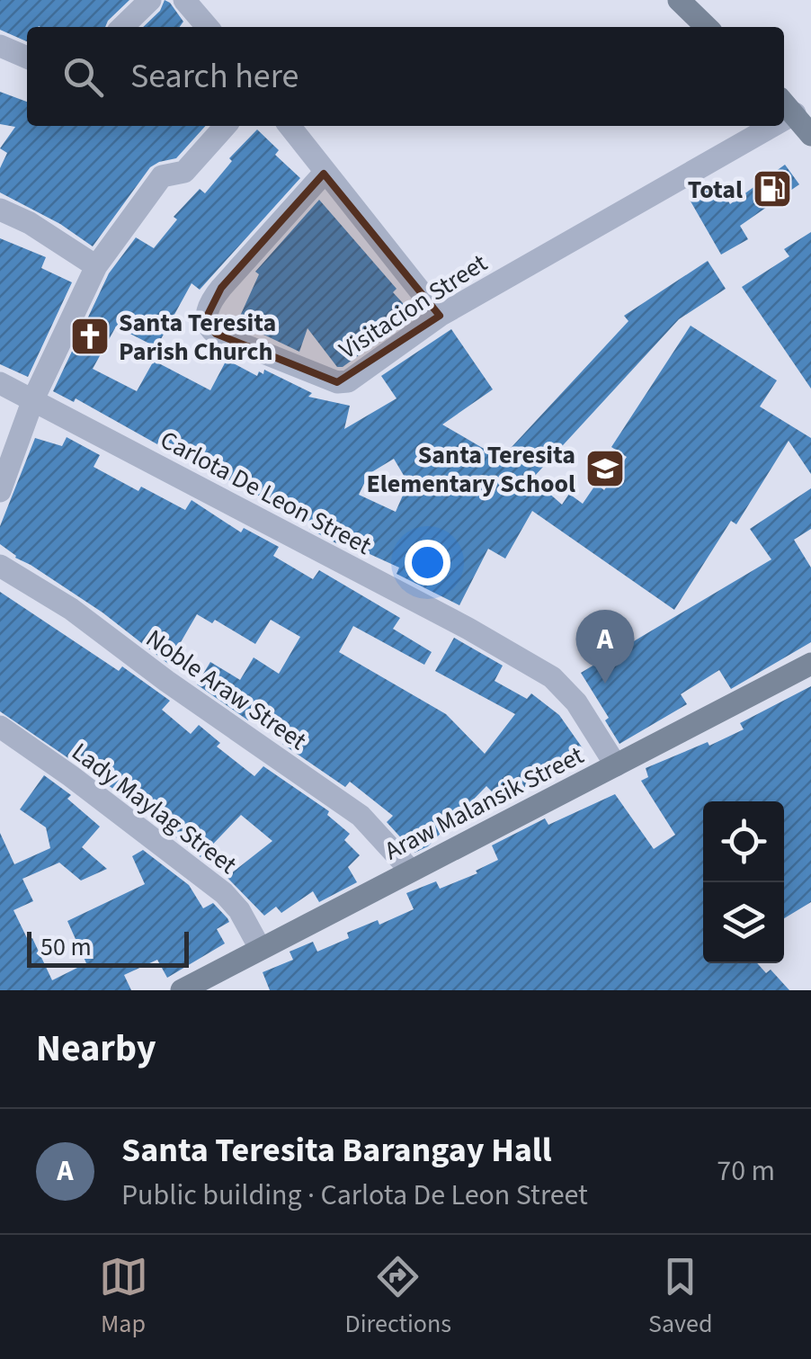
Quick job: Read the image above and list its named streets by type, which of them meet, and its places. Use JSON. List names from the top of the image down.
{
  "streets": {
    "main road": ["Araw Malansik Street"],
    "street": [
      "Visitacion Street",
      "Carlota De Leon Street",
      "Noble Araw Street",
      "Lady Maylag Street"
    ]
  },
  "crossings": [
    ["Carlota De Leon Street", "Araw Malansik Street"],
    ["Noble Araw Street", "Araw Malansik Street"],
    ["Araw Malansik Street", "Lady Maylag Street"]
  ],
  "places": {
    "fuel station": ["Total"],
    "church": ["Santa Teresita Parish Church"],
    "school or university": ["Santa Teresita Elementary School"]
  },
  "scale_bar": "50 m",
  "page": {
    "search": "Search here",
    "pins": "A",
    "scale": "50 m",
    "heading": "Nearby",
    "list": [
      {
        "mark": "A",
        "name": "Santa Teresita Barangay Hall",
        "note": "Public building · Carlota De Leon Street",
        "value": "70 m"
      }
    ],
    "nav": ["Map", "Directions", "Saved"]
  }
}
